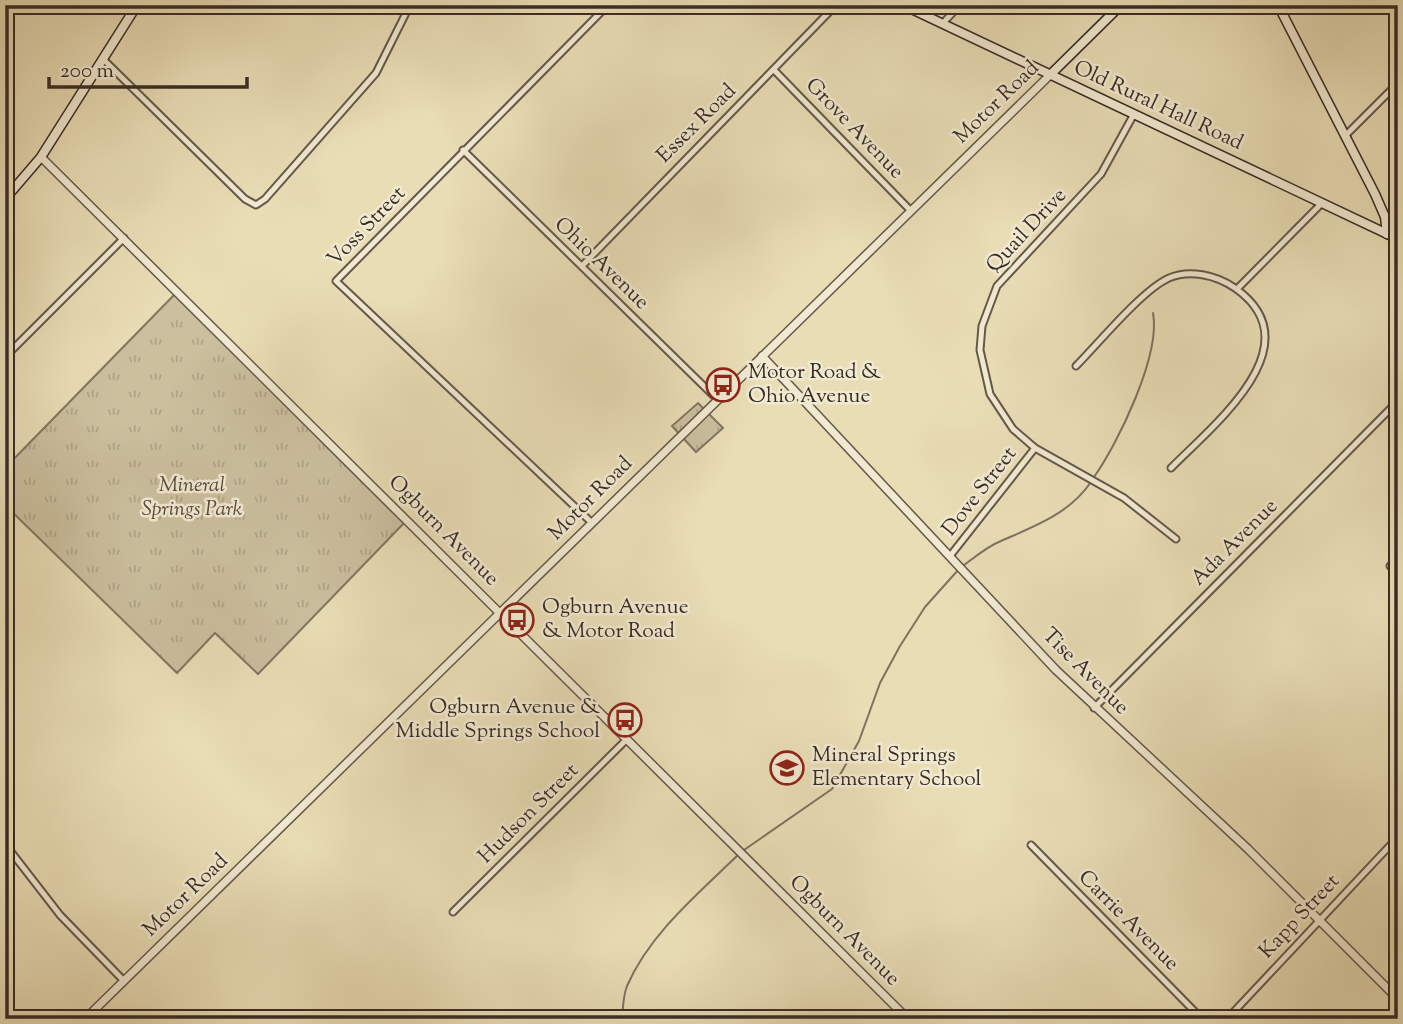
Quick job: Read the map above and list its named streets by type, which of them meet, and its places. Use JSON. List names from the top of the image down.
{
  "streets": {
    "main road": ["Motor Road", "Old Rural Hall Road"],
    "street": [
      "Essex Road",
      "Grove Avenue",
      "Voss Street",
      "Quail Drive",
      "Ohio Avenue",
      "Dove Street",
      "Ogburn Avenue",
      "Ada Avenue",
      "Tise Avenue",
      "Hudson Street",
      "Kapp Street",
      "Carrie Avenue"
    ]
  },
  "crossings": [
    ["Motor Road", "Old Rural Hall Road"],
    ["Motor Road", "Grove Avenue"],
    ["Motor Road", "Voss Street"],
    ["Motor Road", "Ohio Avenue"],
    ["Motor Road", "Ogburn Avenue"],
    ["Motor Road", "Tise Avenue"],
    ["Old Rural Hall Road", "Quail Drive"],
    ["Essex Road", "Grove Avenue"],
    ["Essex Road", "Ohio Avenue"],
    ["Voss Street", "Ohio Avenue"],
    ["Quail Drive", "Dove Street"],
    ["Dove Street", "Tise Avenue"],
    ["Ogburn Avenue", "Hudson Street"],
    ["Ada Avenue", "Tise Avenue"],
    ["Tise Avenue", "Kapp Street"]
  ],
  "parks": ["Mineral Springs Park"],
  "places": {
    "bus stop": ["Motor Road & Ohio Avenue", "Ogburn Avenue & Motor Road", "Ogburn Avenue & Middle Springs School"],
    "school or university": ["Mineral Springs Elementary School"]
  },
  "scale_bar": "200 m"
}
